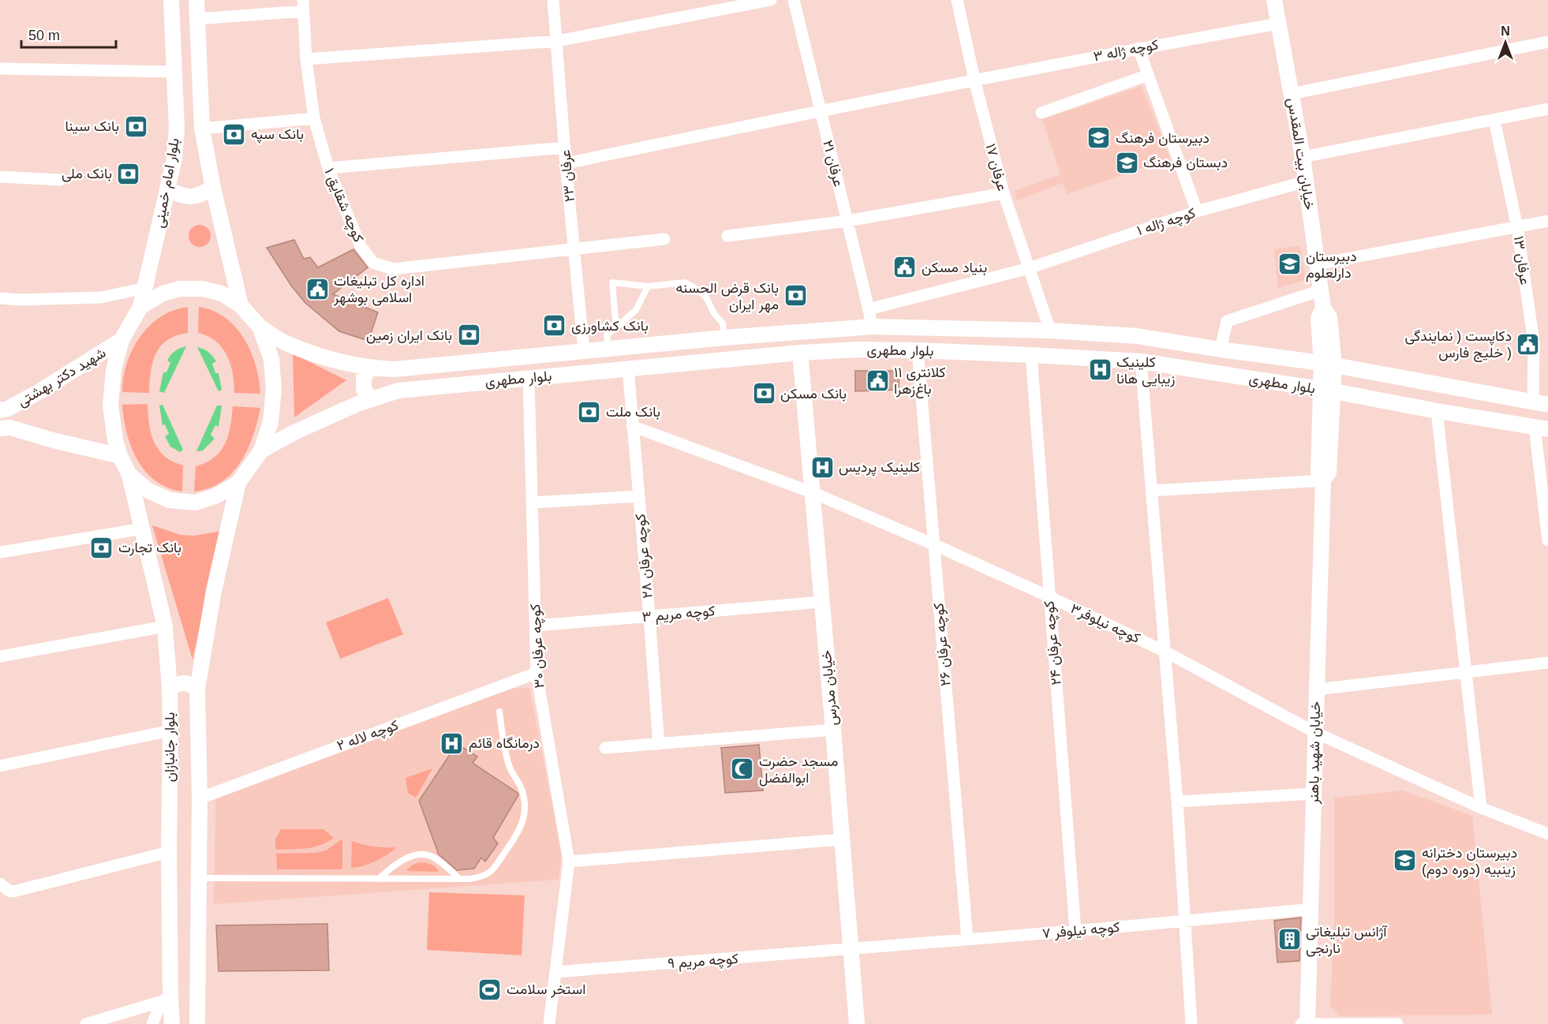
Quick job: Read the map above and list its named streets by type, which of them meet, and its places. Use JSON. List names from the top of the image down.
{
  "streets": {
    "street": [
      "کوچه ژاله ۳",
      "خیابان بیت المقدس",
      "عرفان ۲۱",
      "عرفان ۱۷",
      "عرفان ۲۳",
      "بلوار امام خمینی",
      "کوچه شقایق ۱",
      "کوچه ژاله ۱",
      "عرفان ۱۳",
      "بلوار مطهری",
      "شهید دکتر بهشتی",
      "کوچه عرفان ۲۸",
      "کوچه مریم ۳",
      "کوچه نیلوفر۳",
      "کوچه عرفان ۲۴",
      "کوچه عرفان ۲۶",
      "کوچه عرفان ۳۰",
      "خیابان مدرس",
      "کوچه لاله ۲",
      "بلوار جانبازان",
      "خیابان شهید باهنر",
      "کوچه نیلوفر ۷",
      "کوچه مریم ۹"
    ]
  },
  "crossings": [
    ["کوچه ژاله ۳", "خیابان بیت المقدس"],
    ["کوچه ژاله ۳", "عرفان ۲۱"],
    ["کوچه ژاله ۳", "عرفان ۱۷"],
    ["کوچه ژاله ۳", "عرفان ۲۳"],
    ["خیابان بیت المقدس", "کوچه ژاله ۱"],
    ["خیابان بیت المقدس", "بلوار مطهری"],
    ["خیابان بیت المقدس", "خیابان شهید باهنر"],
    ["عرفان ۲۱", "کوچه ژاله ۱"],
    ["عرفان ۲۱", "بلوار مطهری"],
    ["عرفان ۱۷", "کوچه ژاله ۱"],
    ["عرفان ۱۷", "بلوار مطهری"],
    ["عرفان ۲۳", "کوچه شقایق ۱"],
    ["عرفان ۲۳", "بلوار مطهری"],
    ["عرفان ۱۳", "بلوار مطهری"],
    ["بلوار مطهری", "کوچه عرفان ۲۸"],
    ["بلوار مطهری", "کوچه عرفان ۲۴"],
    ["بلوار مطهری", "کوچه عرفان ۲۶"],
    ["بلوار مطهری", "کوچه عرفان ۳۰"],
    ["بلوار مطهری", "خیابان مدرس"],
    ["بلوار مطهری", "خیابان شهید باهنر"],
    ["کوچه عرفان ۲۸", "کوچه مریم ۳"],
    ["کوچه عرفان ۲۸", "کوچه نیلوفر۳"],
    ["کوچه مریم ۳", "کوچه عرفان ۳۰"],
    ["کوچه مریم ۳", "خیابان مدرس"],
    ["کوچه نیلوفر۳", "کوچه عرفان ۲۴"],
    ["کوچه نیلوفر۳", "کوچه عرفان ۲۶"],
    ["کوچه نیلوفر۳", "خیابان مدرس"],
    ["کوچه نیلوفر۳", "خیابان شهید باهنر"],
    ["کوچه عرفان ۲۴", "کوچه نیلوفر ۷"],
    ["کوچه عرفان ۲۶", "کوچه نیلوفر ۷"],
    ["کوچه عرفان ۳۰", "کوچه لاله ۲"],
    ["کوچه عرفان ۳۰", "کوچه مریم ۹"],
    ["خیابان مدرس", "کوچه نیلوفر ۷"],
    ["خیابان مدرس", "کوچه مریم ۹"],
    ["کوچه لاله ۲", "بلوار جانبازان"],
    ["خیابان شهید باهنر", "کوچه نیلوفر ۷"],
    ["کوچه نیلوفر ۷", "کوچه مریم ۹"]
  ],
  "places": {
    "bank": [
      "بانک سینا",
      "بانک سپه",
      "بانک ملی",
      "بانک قرض الحسنه مهر ایران",
      "بانک کشاورزی",
      "بانک ایران زمین",
      "بانک مسکن",
      "بانک ملت",
      "بانک تجارت"
    ],
    "school or university": [
      "دبیرستان فرهنگ",
      "دبستان فرهنگ",
      "دبیرستان دارلعلوم",
      "دبیرستان دخترانه زینبیه (دوره دوم)"
    ],
    "public building": [
      "بنیاد مسکن",
      "اداره کل تبلیغات اسلامی بوشهر",
      "دکاپست ( نمایندگی خلیج فارس )",
      "کلانتری ۱۱ باغ‌زهرا"
    ],
    "hospital": ["کلینیک زیبایی هانا", "کلینیک پردیس", "درمانگاه قائم"],
    "mosque": ["مسجد حضرت ابوالفضل"],
    "building": ["آژانس تبلیغاتی نارنجی"],
    "sports": ["استخر سلامت"]
  },
  "scale_bar": "50 m",
  "north": "top"
}
